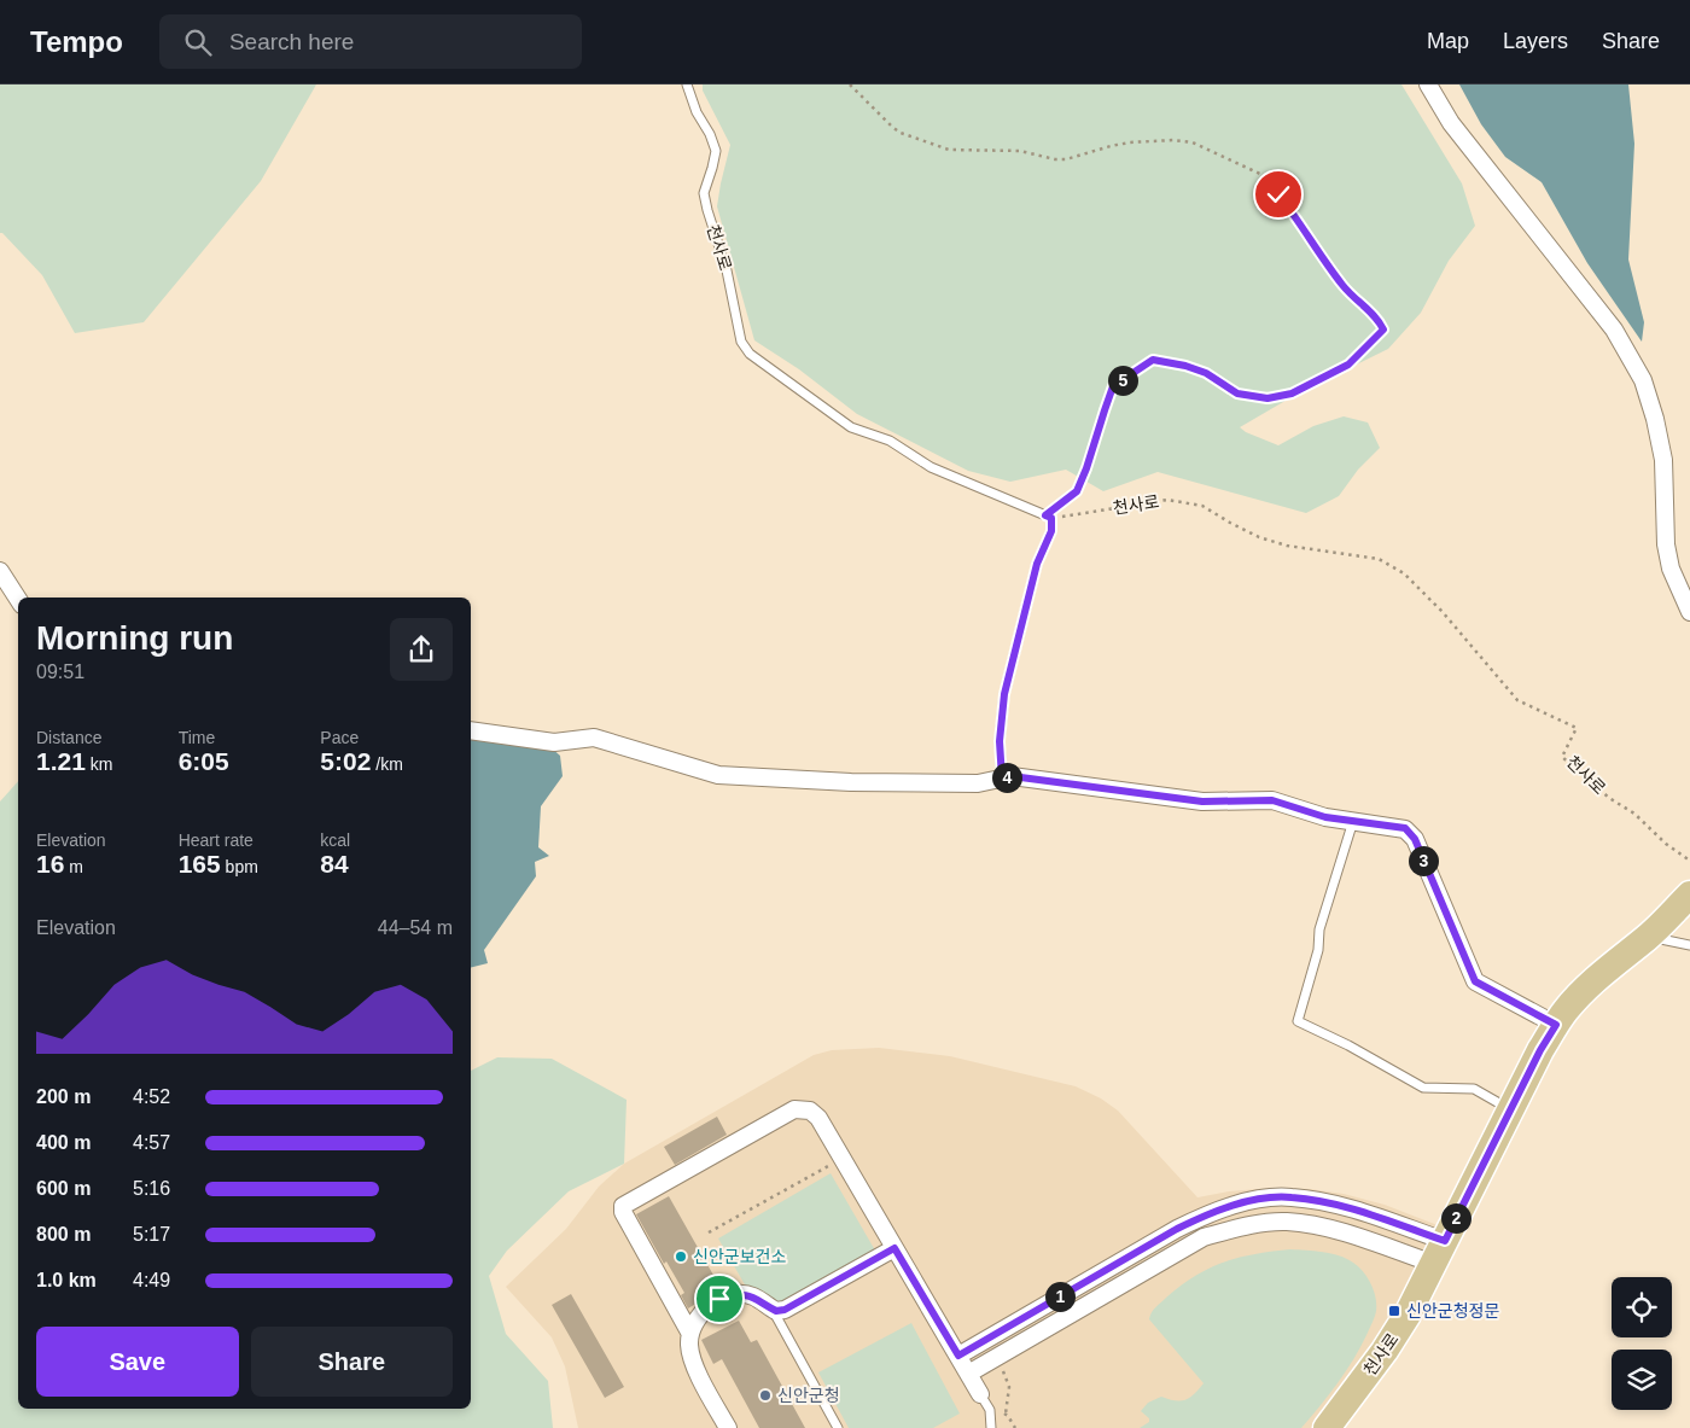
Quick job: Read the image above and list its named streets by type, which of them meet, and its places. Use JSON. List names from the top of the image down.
{
  "streets": {
    "main road": ["천사로"]
  },
  "places": {
    "other": ["신안군보건소", "신안군청"],
    "transit": ["신안군청정문"]
  },
  "page": {
    "header": "Tempo",
    "search": "Search here",
    "nav": ["Map", "Layers", "Share"],
    "pins": [
      "5",
      "4",
      "3",
      "2",
      "1"
    ],
    "heading": ["Morning run", "09:51"],
    "stats": [
      ["Distance", "1.21 km"],
      ["Time", "6:05"],
      ["Pace", "5:02 /km"],
      ["Elevation", "16 m"],
      ["Heart rate", "165 bpm"],
      ["kcal", "84"]
    ],
    "chart": ["Elevation", "44–54 m"],
    "list": [
      {
        "name": "200 m",
        "note": "4:52"
      },
      {
        "name": "400 m",
        "note": "4:57"
      },
      {
        "name": "600 m",
        "note": "5:16"
      },
      {
        "name": "800 m",
        "note": "5:17"
      },
      {
        "name": "1.0 km",
        "note": "4:49"
      }
    ],
    "buttons": ["Save", "Share"]
  }
}
